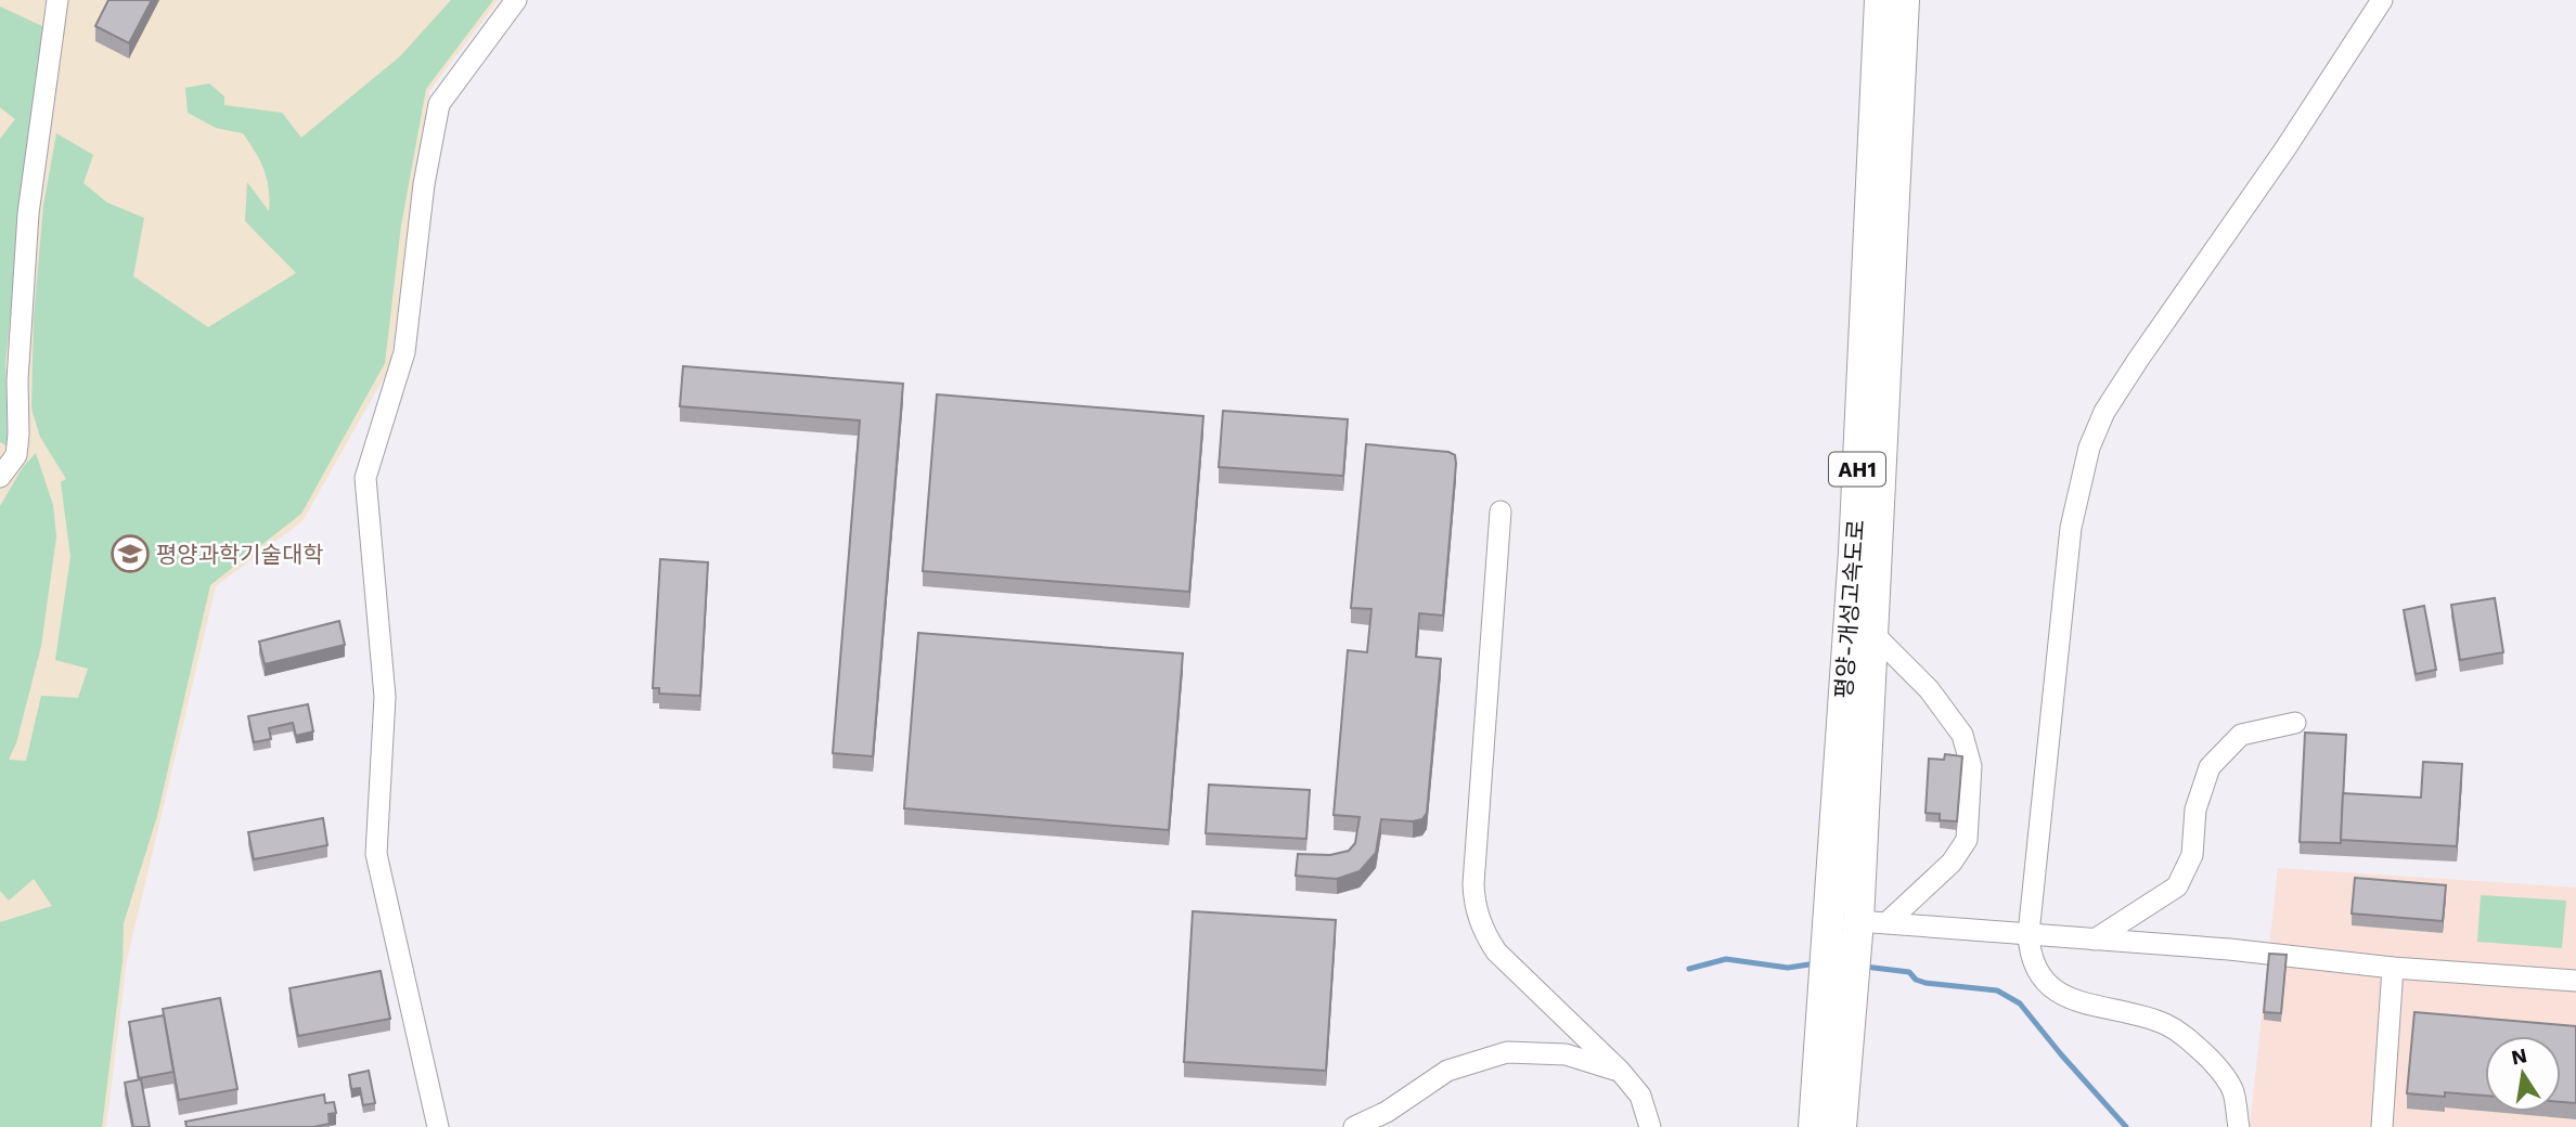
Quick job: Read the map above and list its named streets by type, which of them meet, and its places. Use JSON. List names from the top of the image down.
{
  "streets": {
    "highway": ["AH1", "평양-개성고속도로"]
  },
  "places": {
    "school or university": ["평양과학기술대학"]
  },
  "north": "top"
}
